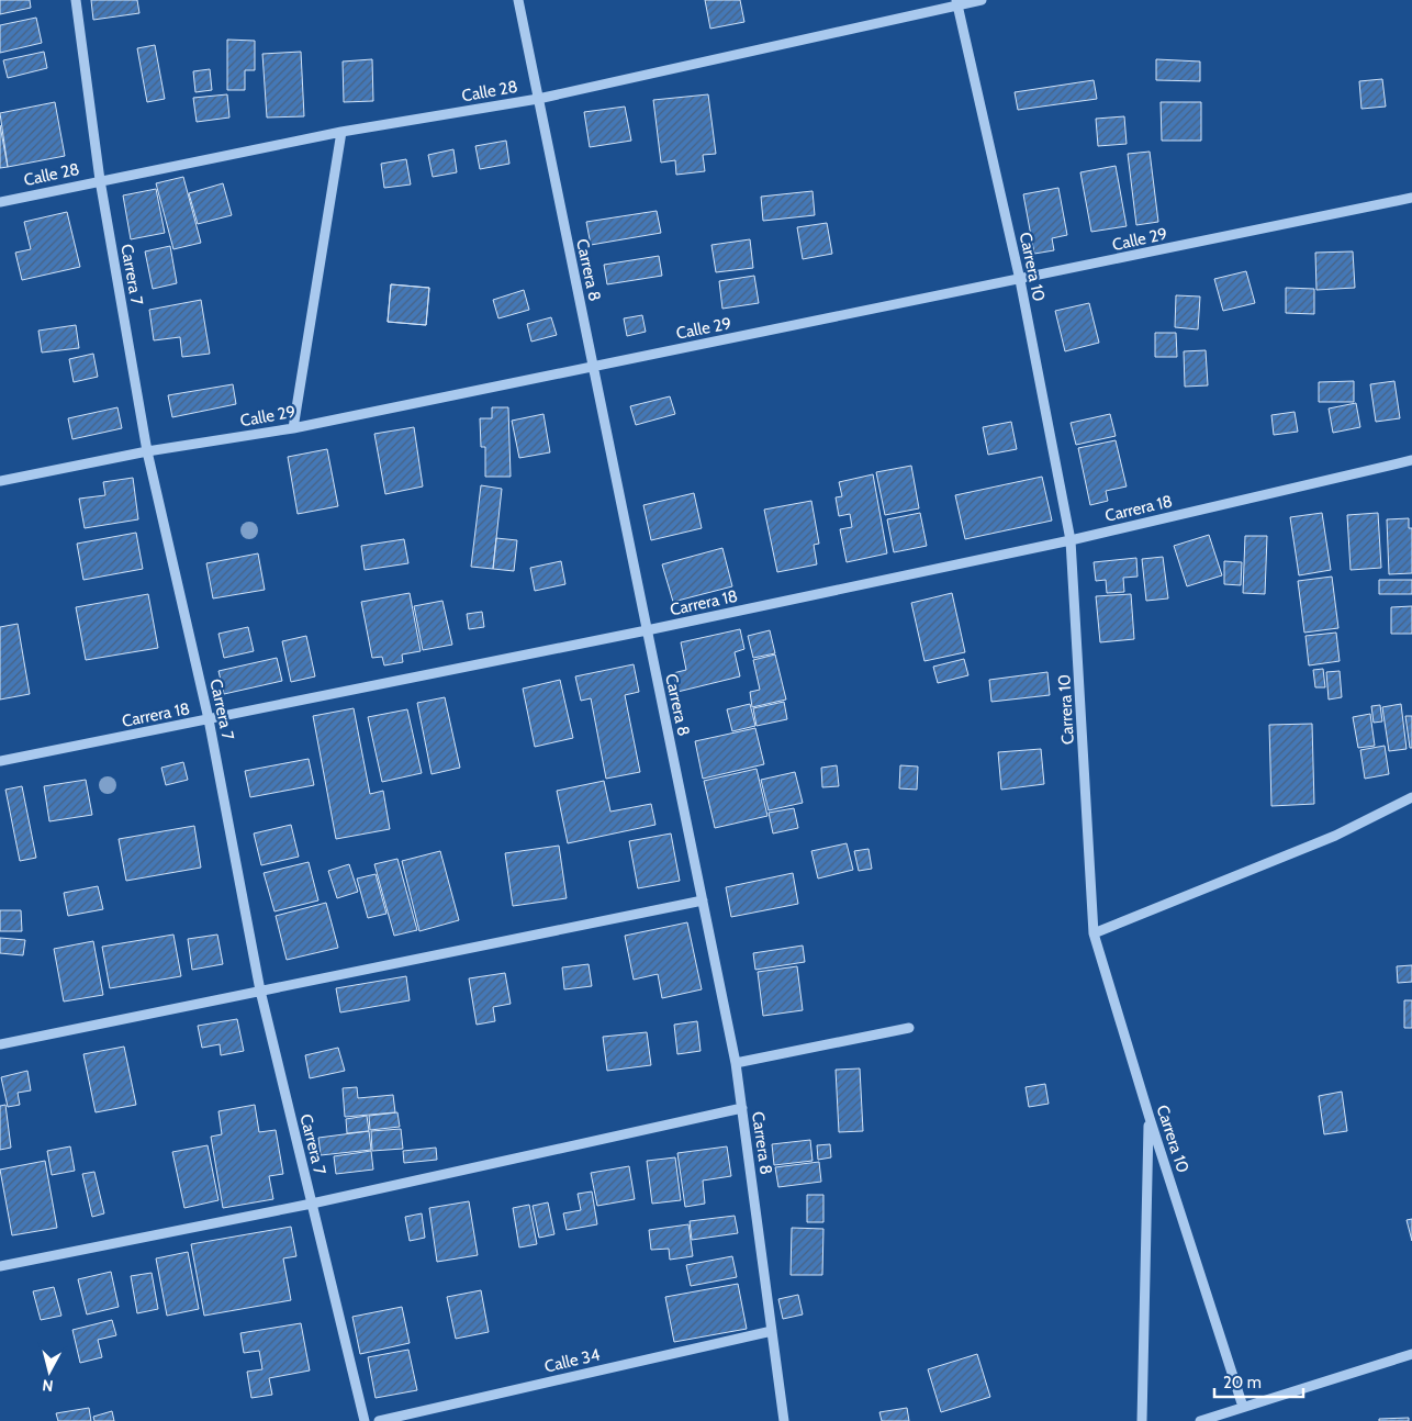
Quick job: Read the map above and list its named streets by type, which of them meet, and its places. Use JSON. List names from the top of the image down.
{
  "streets": {
    "street": [
      "Calle 28",
      "Calle 29",
      "Carrera 10",
      "Carrera 8",
      "Carrera 7",
      "Carrera 18",
      "Calle 34"
    ]
  },
  "crossings": [
    ["Calle 28", "Carrera 10"],
    ["Calle 28", "Carrera 8"],
    ["Calle 28", "Carrera 7"],
    ["Calle 29", "Carrera 10"],
    ["Calle 29", "Carrera 8"],
    ["Calle 29", "Carrera 7"],
    ["Carrera 10", "Carrera 18"],
    ["Carrera 8", "Carrera 18"],
    ["Carrera 8", "Calle 34"],
    ["Carrera 7", "Carrera 18"]
  ],
  "scale_bar": "20 m",
  "north": "bottom"
}
